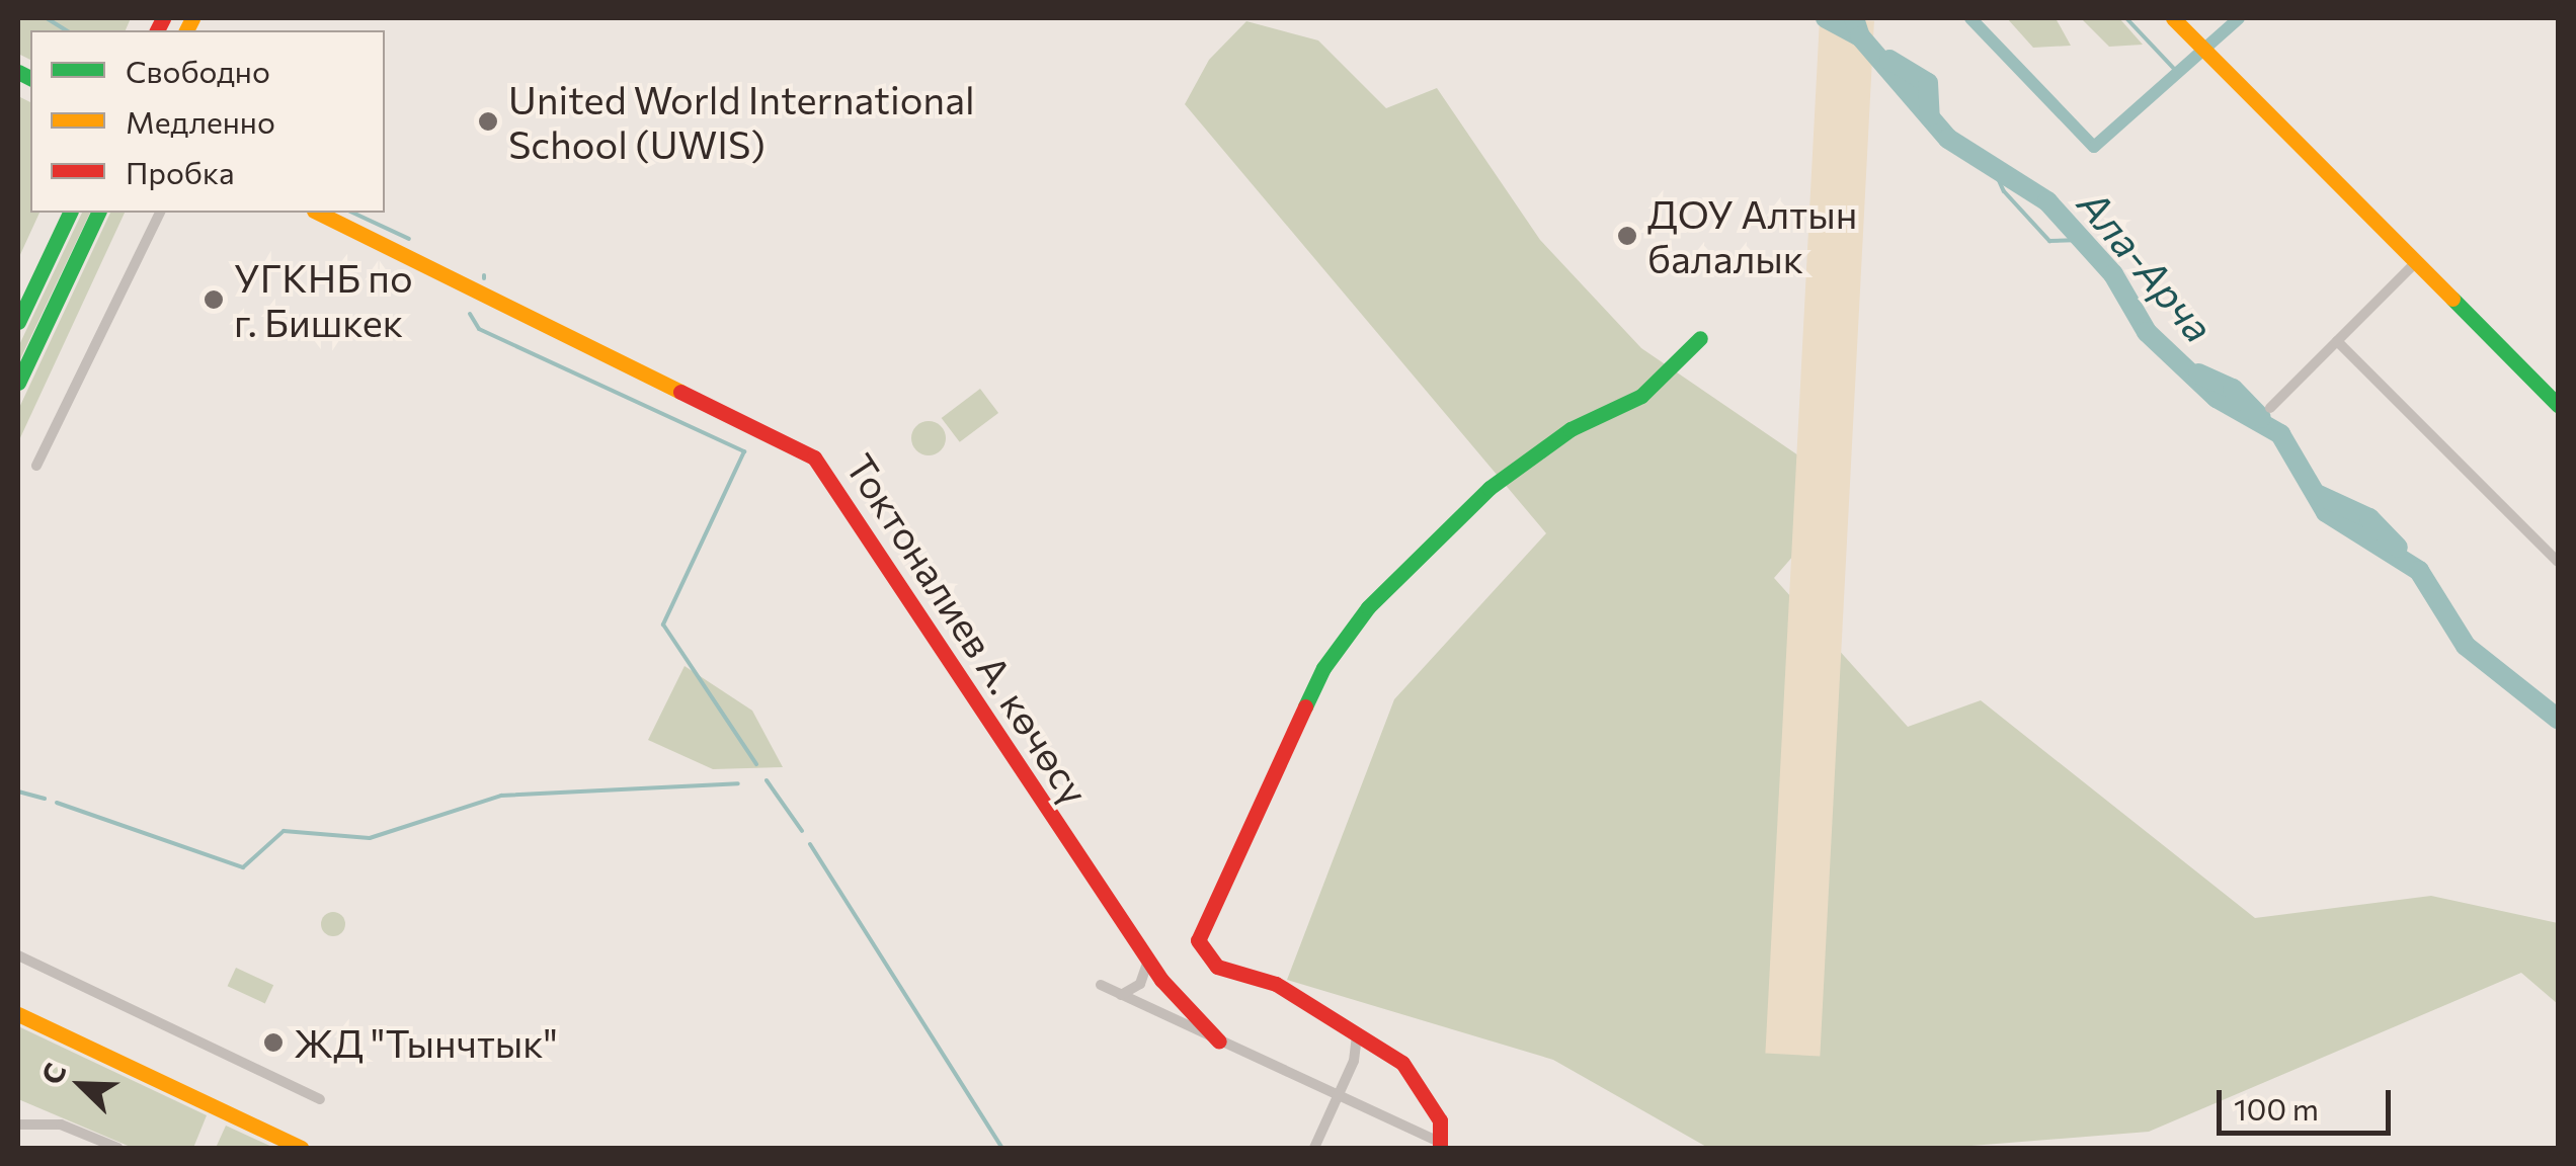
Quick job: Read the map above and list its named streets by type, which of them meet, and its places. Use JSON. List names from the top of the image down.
{
  "streets": {
    "street": ["Токтоналиев А. көчөсү"]
  },
  "water": ["Ала-Арча"],
  "places": [
    "United World International School (UWIS)",
    "ДОУ Алтын балалык",
    "УГКНБ по г. Бишкек",
    "ЖД \"Тынчтык\""
  ],
  "legend": ["Свободно", "Медленно", "Пробка"],
  "scale_bar": "100 m",
  "north": "top left"
}
